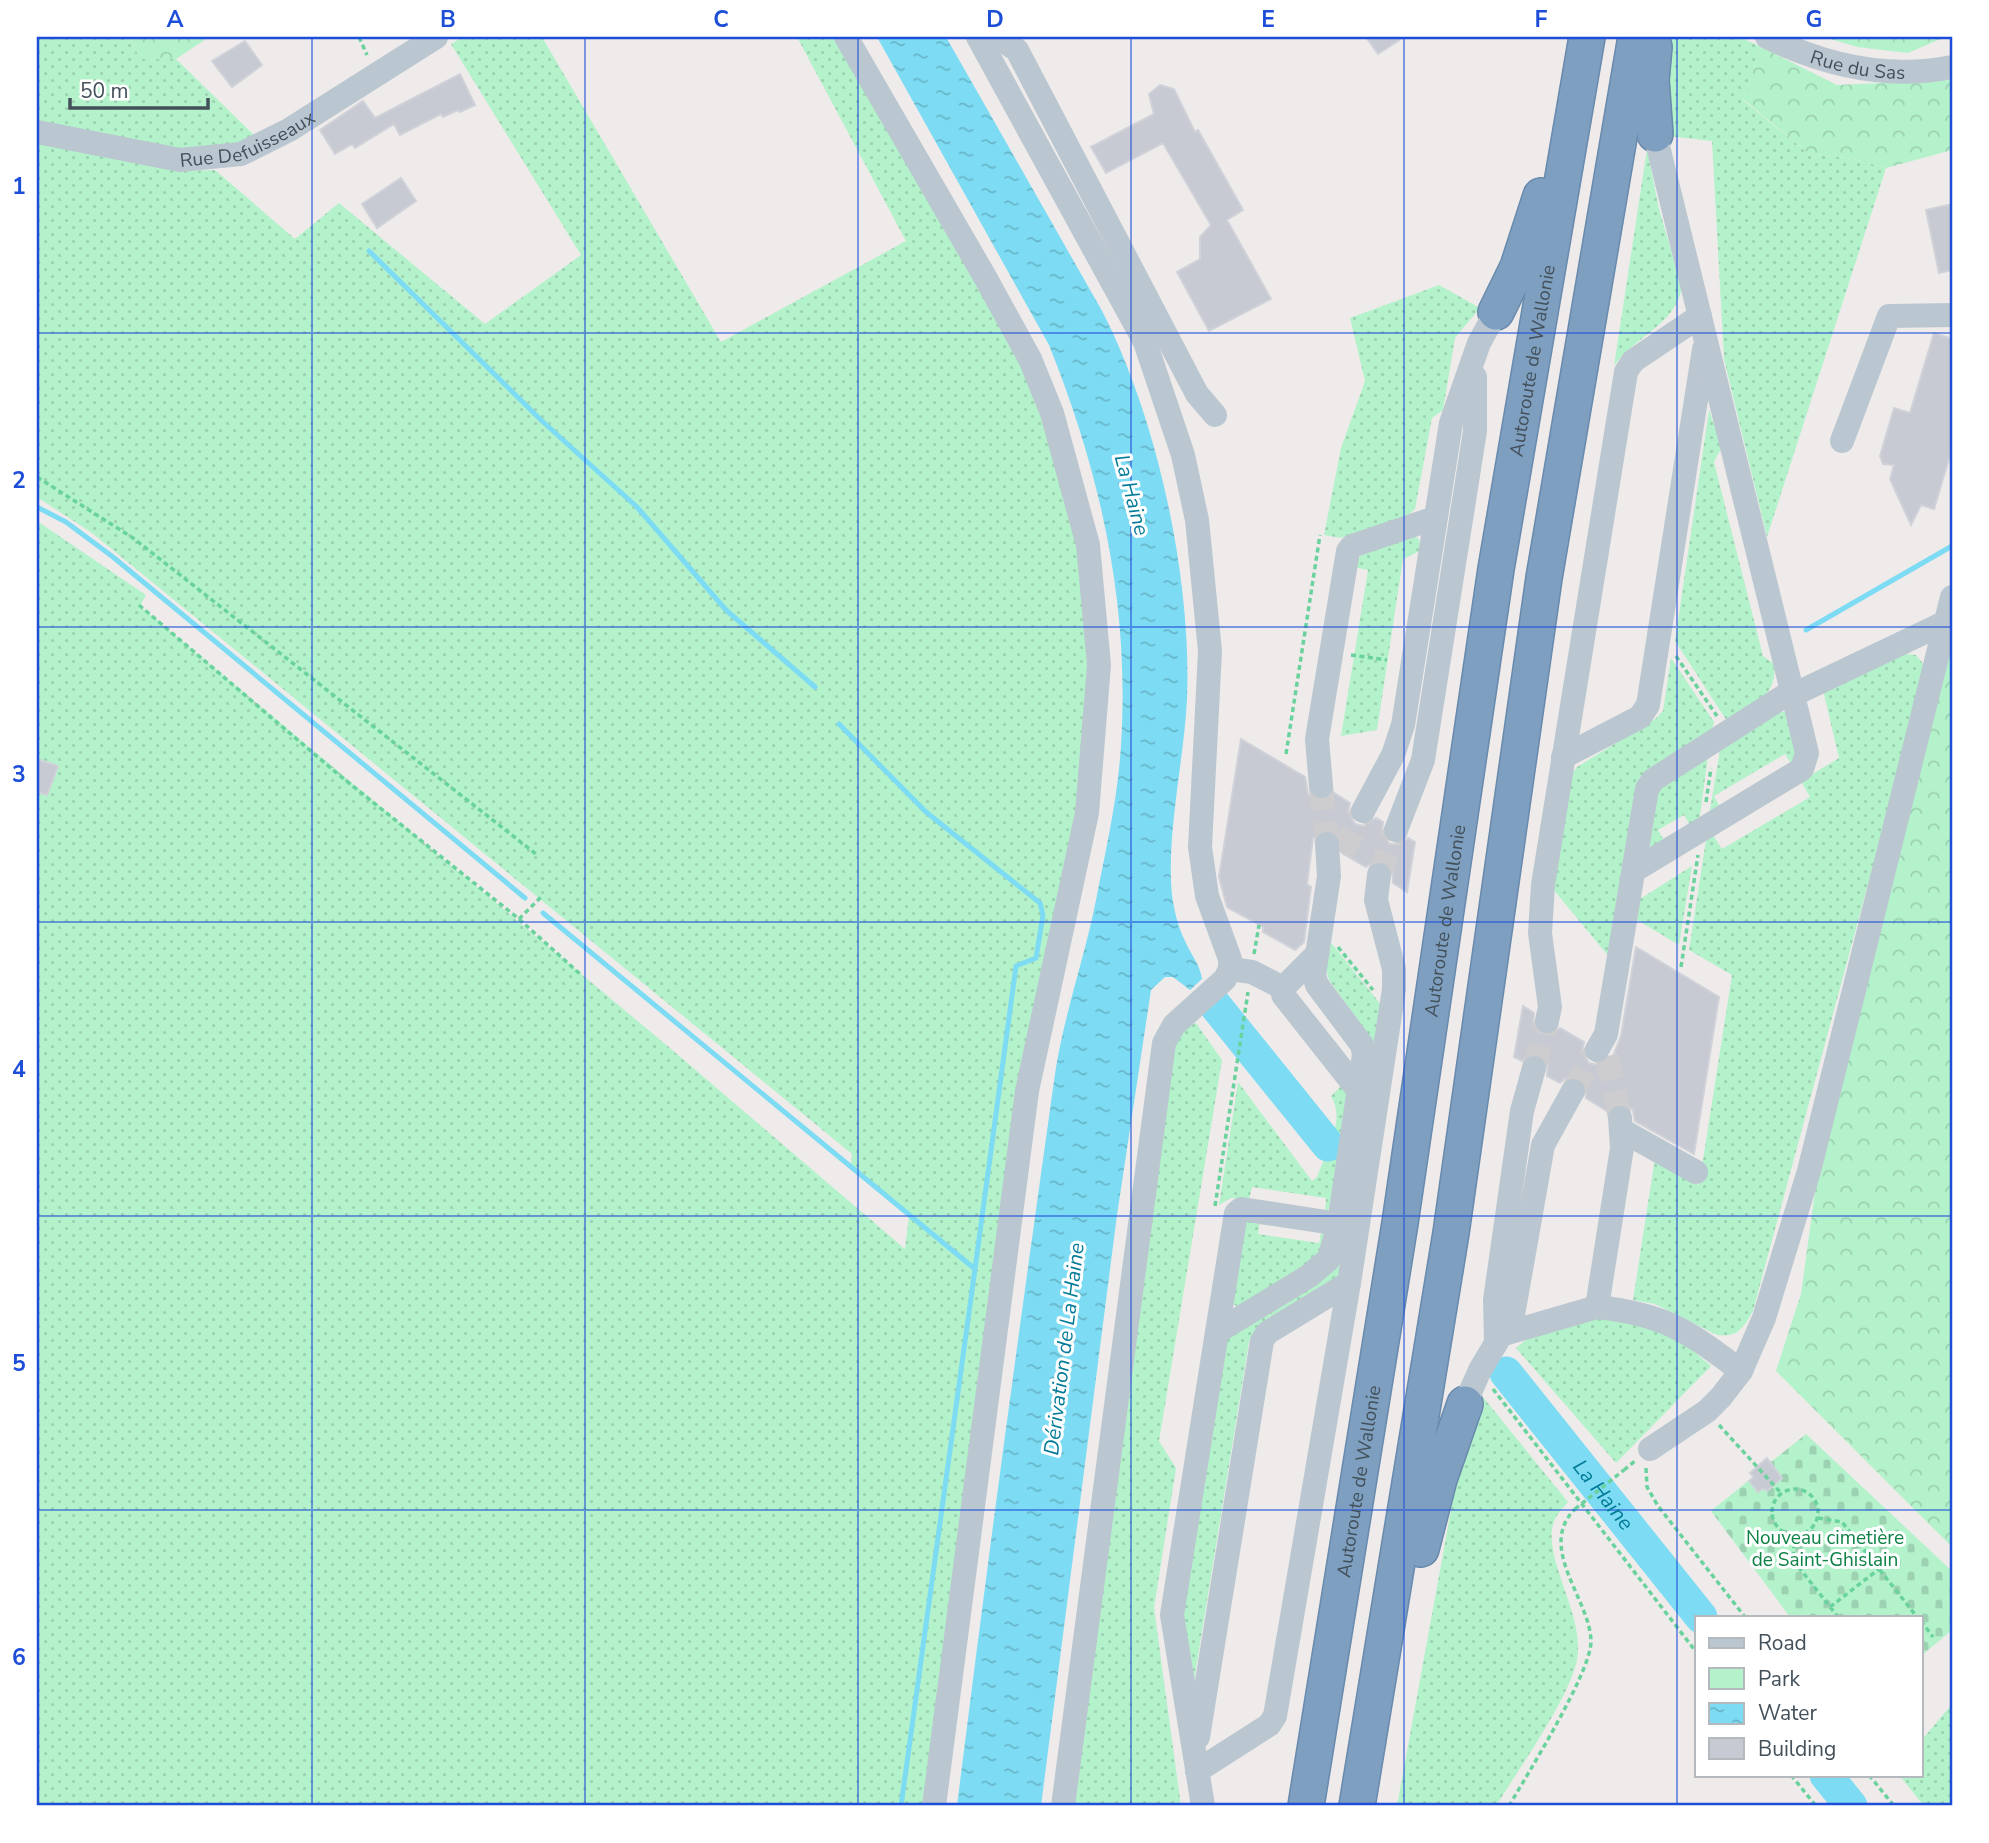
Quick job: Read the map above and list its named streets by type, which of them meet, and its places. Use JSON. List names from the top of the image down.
{
  "streets": {
    "highway": ["Autoroute de Wallonie"],
    "street": ["Rue du Sas", "Rue Defuisseaux"]
  },
  "water": ["La Haine", "Dérivation de La Haine"],
  "parks": ["Nouveau cimetière de Saint-Ghislain"],
  "legend": [
    "Road",
    "Park",
    "Water",
    "Building"
  ],
  "scale_bar": "50 m",
  "grid": {
    "columns": [
      "A",
      "B",
      "C",
      "D",
      "E",
      "F",
      "G"
    ],
    "rows": [
      "1",
      "2",
      "3",
      "4",
      "5",
      "6"
    ]
  }
}
